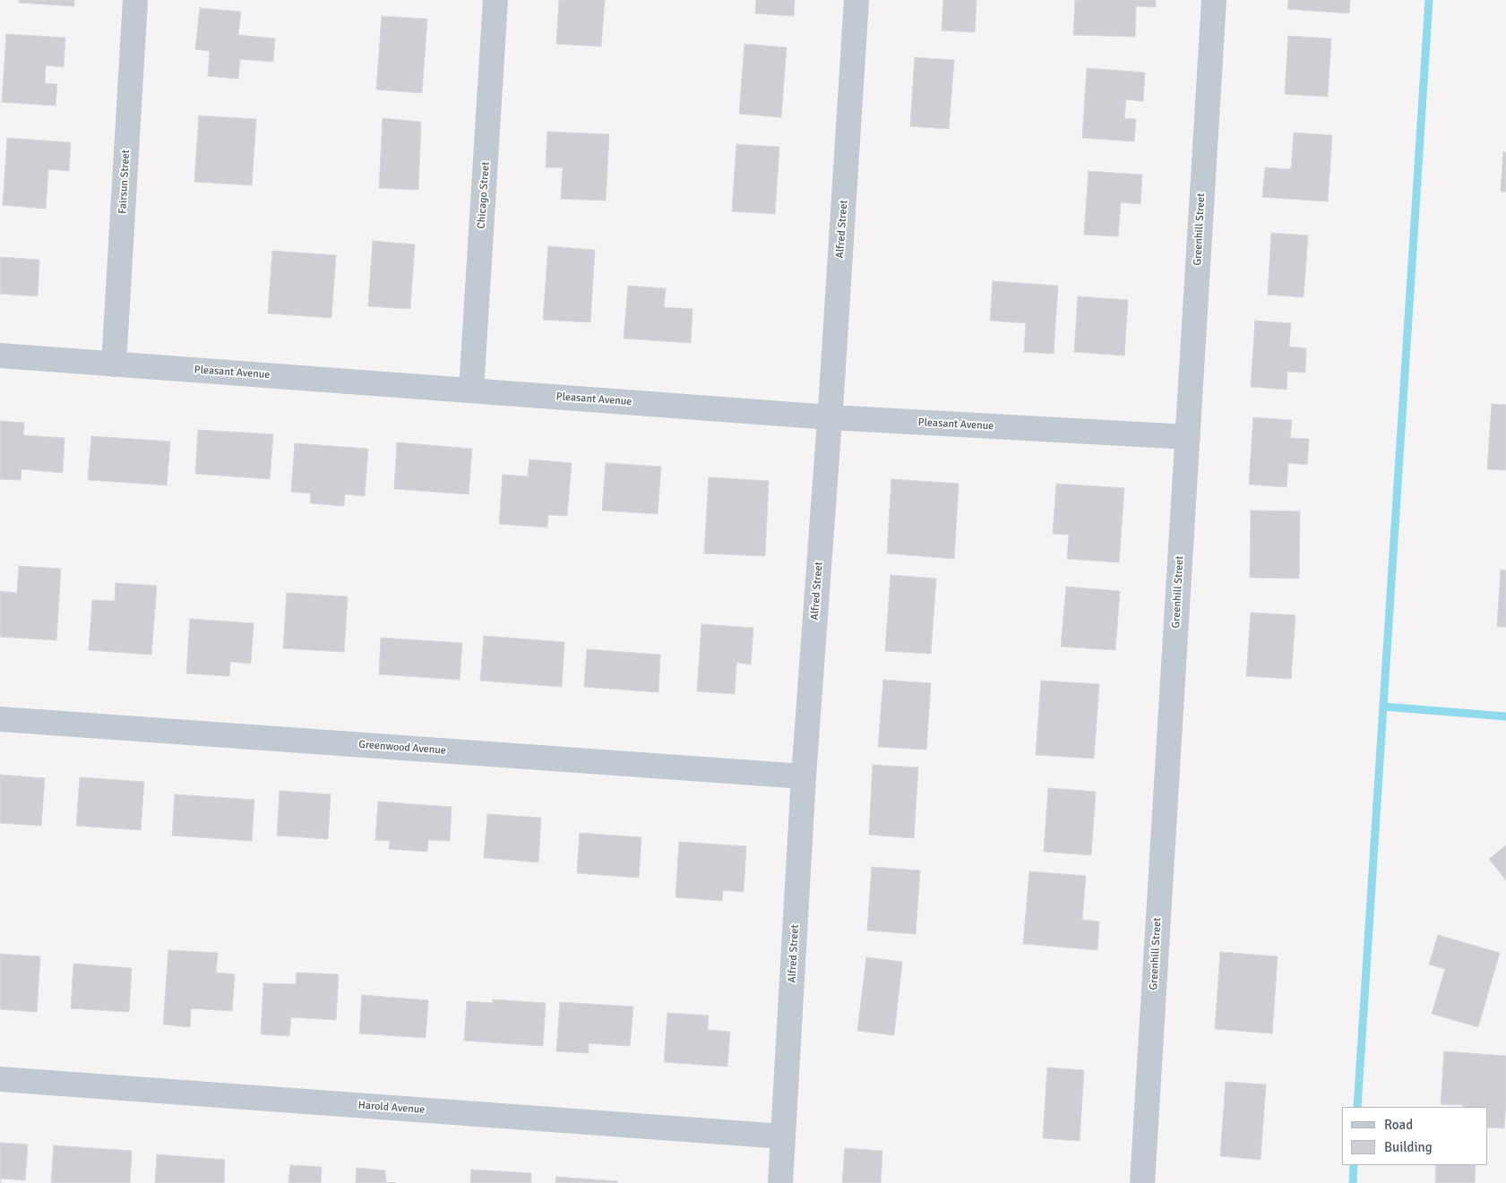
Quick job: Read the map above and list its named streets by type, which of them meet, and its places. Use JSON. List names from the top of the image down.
{
  "streets": {
    "street": [
      "Fairsun Street",
      "Chicago Street",
      "Alfred Street",
      "Greenhill Street",
      "Pleasant Avenue",
      "Greenwood Avenue",
      "Harold Avenue"
    ]
  },
  "crossings": [
    ["Fairsun Street", "Pleasant Avenue"],
    ["Chicago Street", "Pleasant Avenue"],
    ["Alfred Street", "Pleasant Avenue"],
    ["Alfred Street", "Greenwood Avenue"],
    ["Alfred Street", "Harold Avenue"],
    ["Greenhill Street", "Pleasant Avenue"]
  ],
  "legend": ["Road", "Building"]
}
